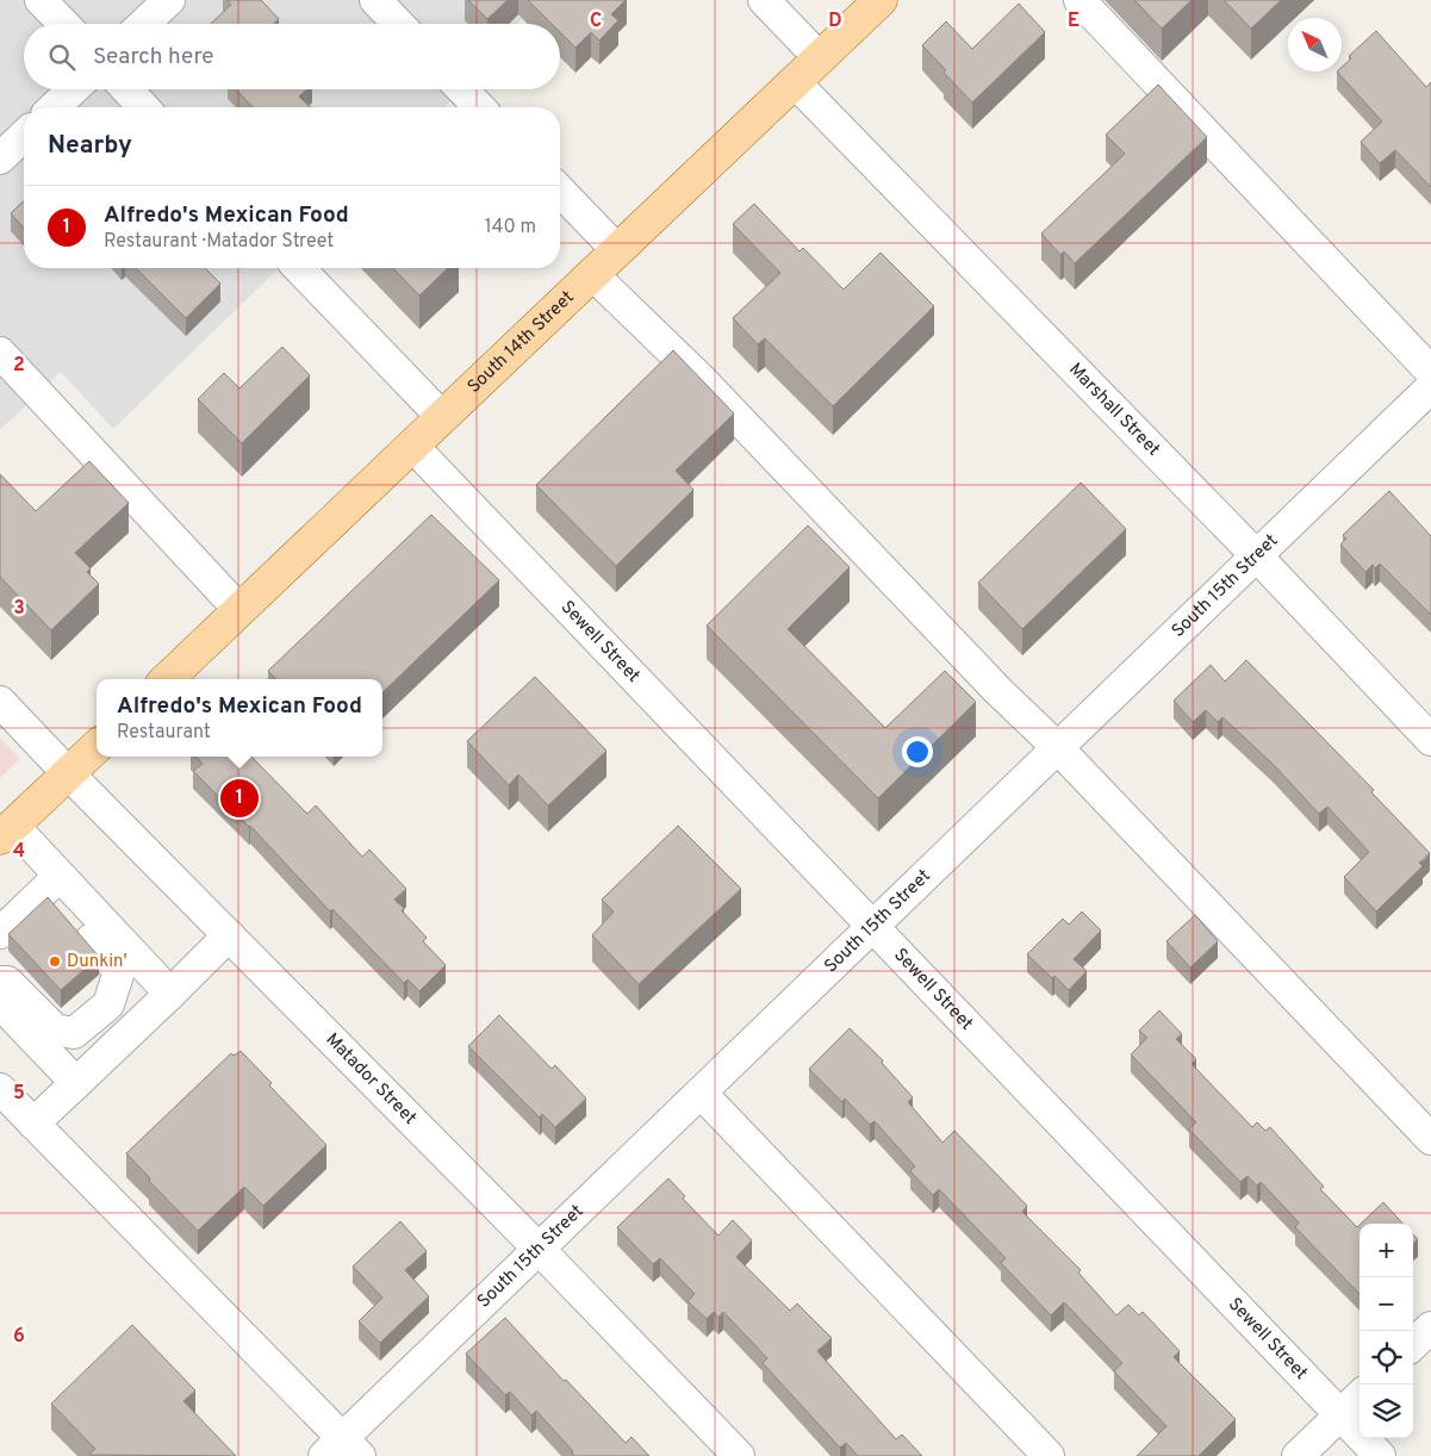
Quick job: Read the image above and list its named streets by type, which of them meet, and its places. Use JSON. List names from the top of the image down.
{
  "streets": {
    "main road": ["South 14th Street"],
    "street": [
      "Marshall Street",
      "South 15th Street",
      "Sewell Street",
      "Matador Street"
    ]
  },
  "crossings": [
    ["South 14th Street", "Marshall Street"],
    ["South 14th Street", "Sewell Street"],
    ["Marshall Street", "South 15th Street"],
    ["South 15th Street", "Sewell Street"],
    ["South 15th Street", "Matador Street"]
  ],
  "places": ["Dunkin'"],
  "north": "top left",
  "page": {
    "search": "Search here",
    "heading": "Nearby",
    "list": [
      {
        "mark": "1",
        "name": "Alfredo's Mexican Food",
        "note": "Restaurant · Matador Street",
        "value": "140 m"
      }
    ],
    "popup": ["Alfredo's Mexican Food", "Restaurant"],
    "pins": "1",
    "map_buttons": ["+", "−"]
  },
  "grid": {
    "columns": ["C", "D", "E"],
    "rows": [
      "2",
      "3",
      "4",
      "5",
      "6"
    ]
  }
}
